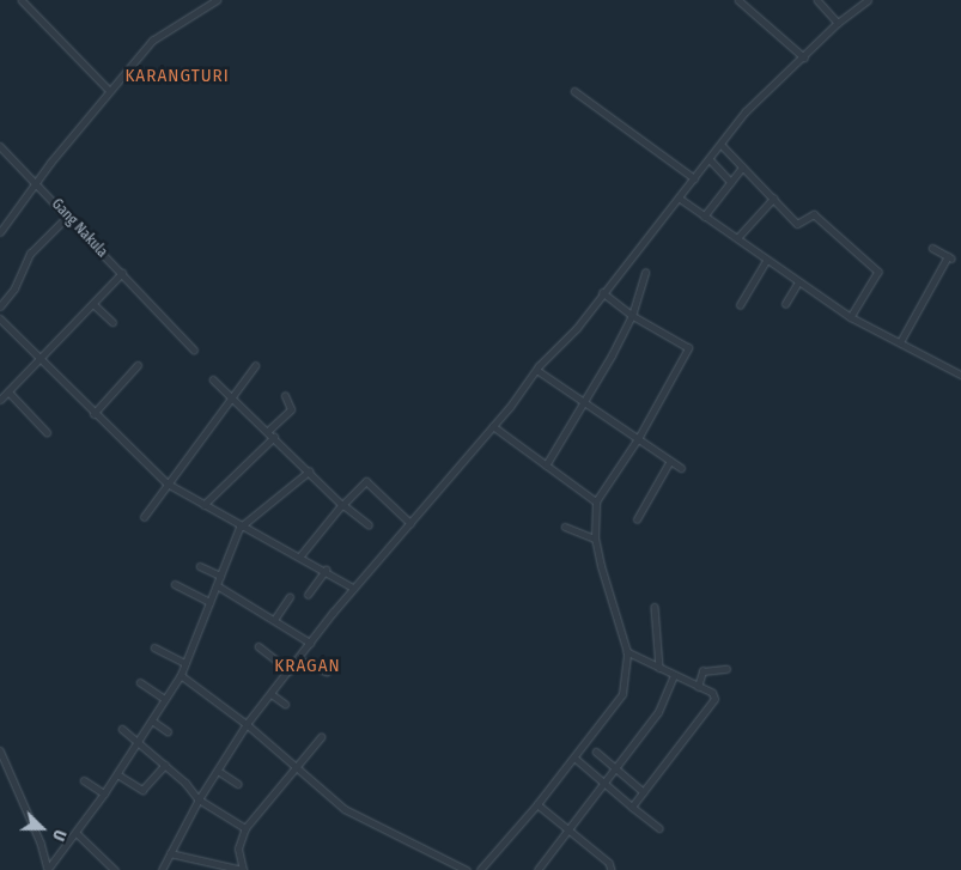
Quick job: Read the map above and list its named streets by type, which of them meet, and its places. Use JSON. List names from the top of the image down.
{
  "streets": {
    "street": ["Gang Nakula"]
  },
  "districts": ["KARANGTURI", "KRAGAN"],
  "north": "right"
}
